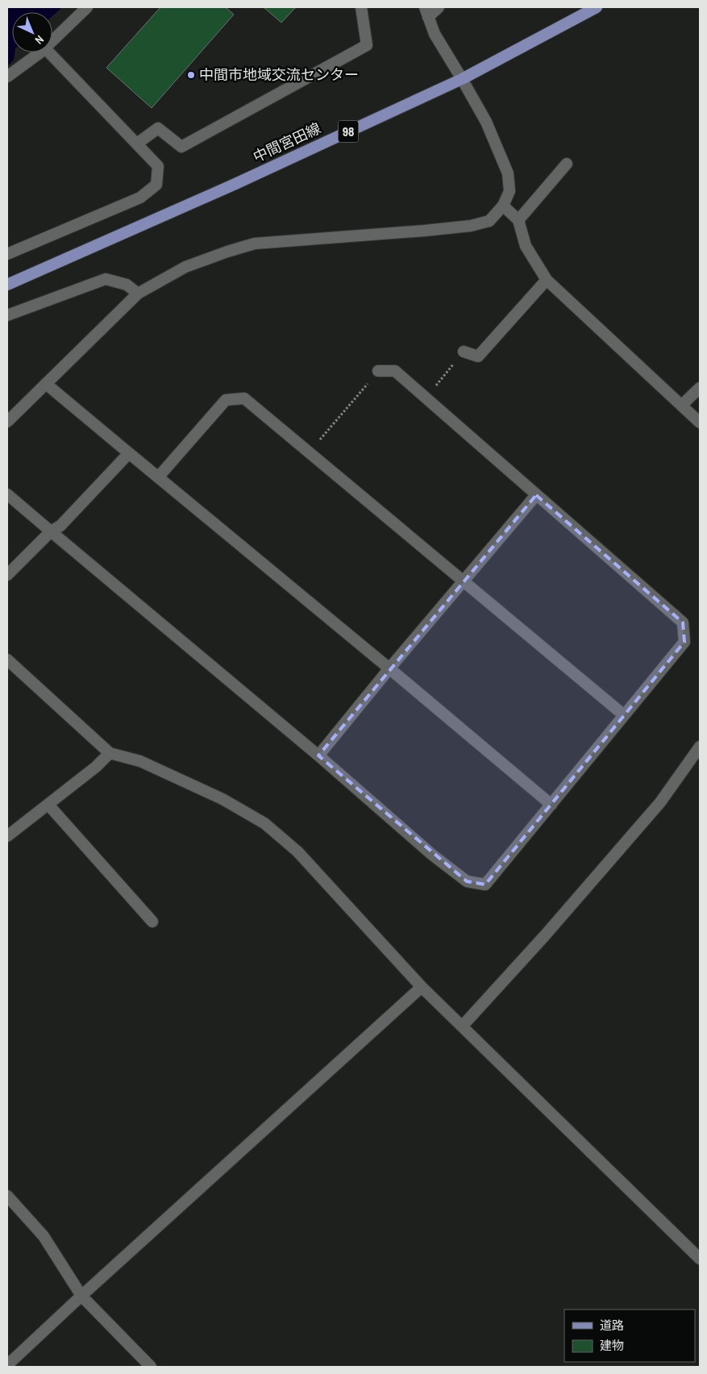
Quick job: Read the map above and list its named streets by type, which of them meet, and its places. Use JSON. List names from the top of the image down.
{
  "streets": {
    "main road": ["98", "中間宮田線"]
  },
  "places": ["中間市地域交流センター"],
  "legend": ["道路", "建物"],
  "north": "bottom right"
}
